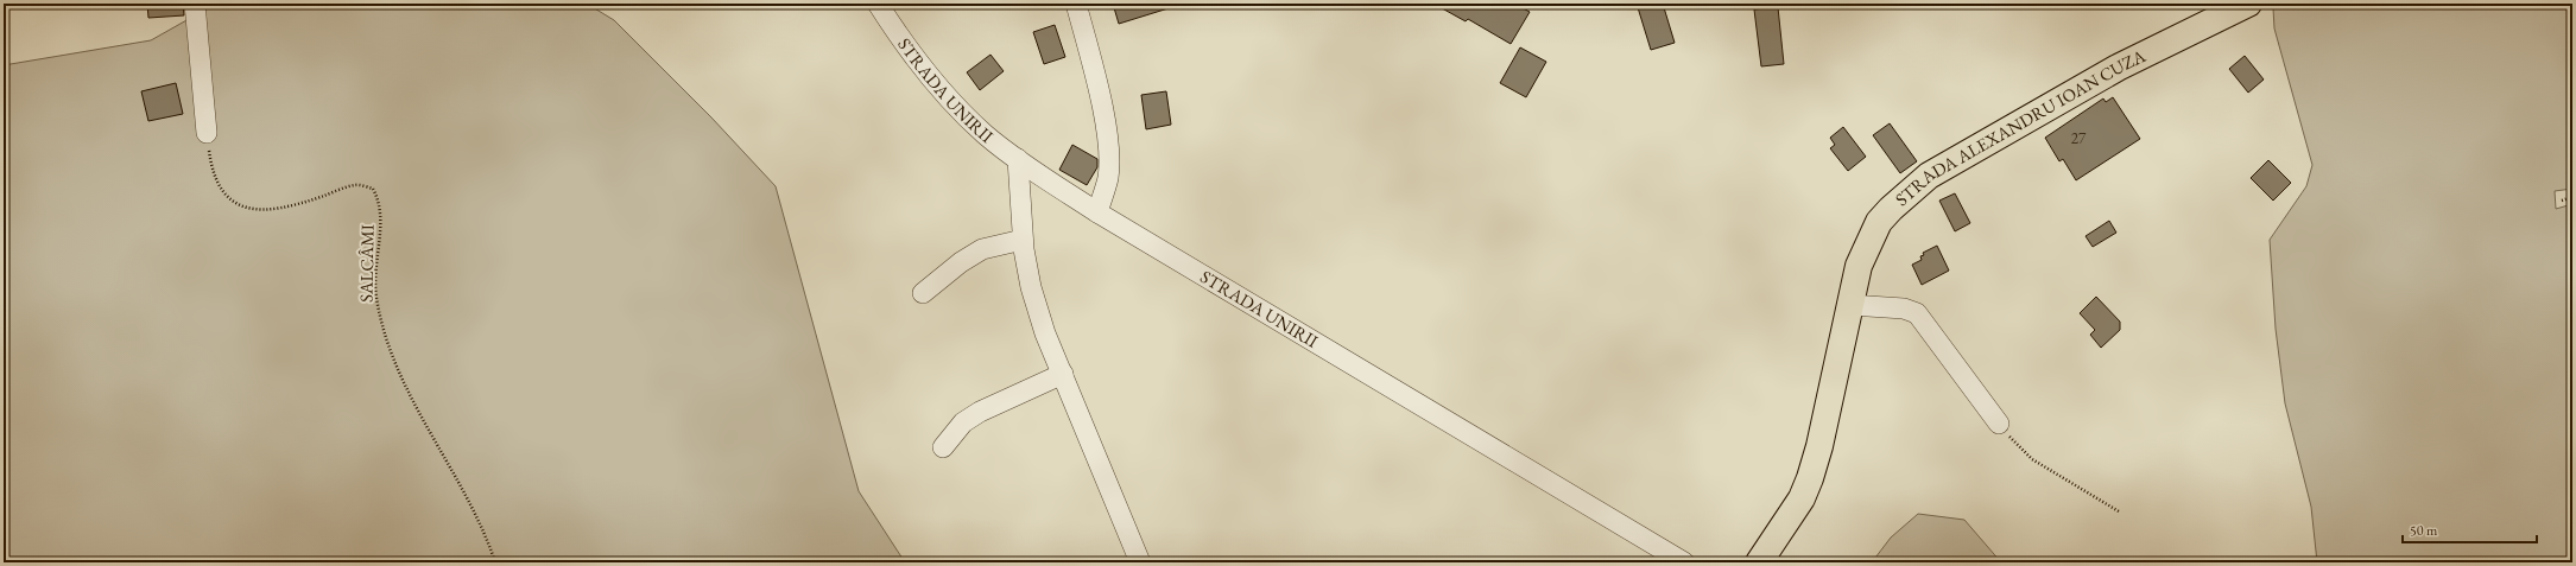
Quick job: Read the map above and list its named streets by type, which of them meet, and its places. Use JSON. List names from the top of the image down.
{
  "streets": {
    "main road": ["STRADA ALEXANDRU IOAN CUZA"],
    "street": ["STRADA UNIRII"],
    "path": ["SALCÂMI"]
  },
  "house_numbers": ["27"],
  "scale_bar": "50 m"
}
